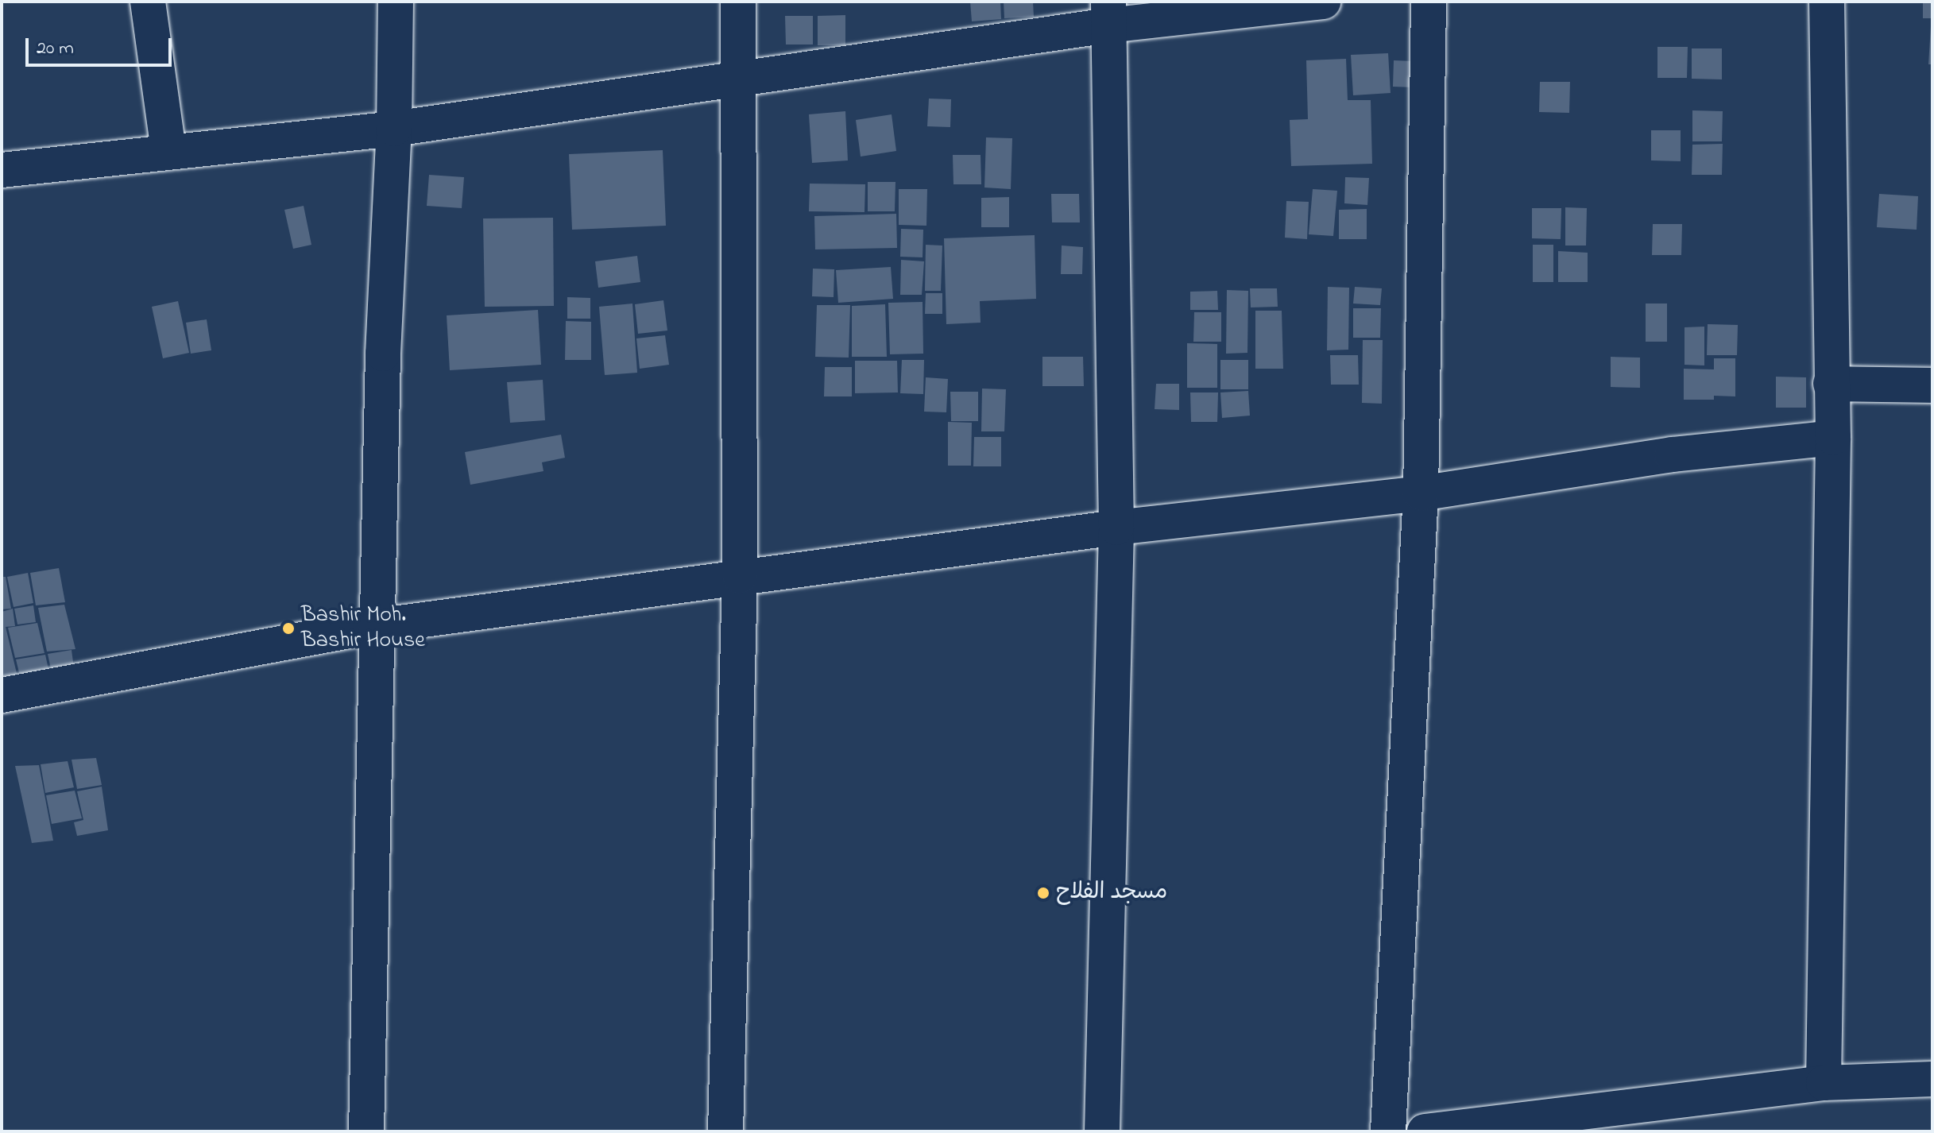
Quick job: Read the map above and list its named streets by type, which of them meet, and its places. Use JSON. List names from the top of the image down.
{
  "places": ["Bashir Moh. Bashir House", "مسجد الفلاح"],
  "scale_bar": "20 m"
}
